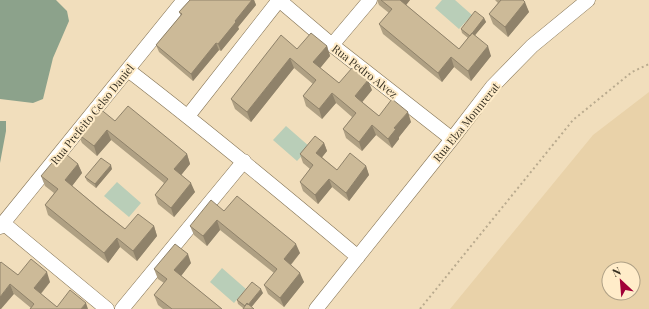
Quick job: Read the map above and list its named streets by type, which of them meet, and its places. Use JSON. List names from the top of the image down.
{
  "streets": {
    "street": ["Rua Pedro Alvez", "Rua Prefeito Celso Daniel", "Rua Elza Monnrerat"]
  },
  "crossings": [
    ["Rua Pedro Alvez", "Rua Elza Monnrerat"]
  ],
  "north": "top left"
}
